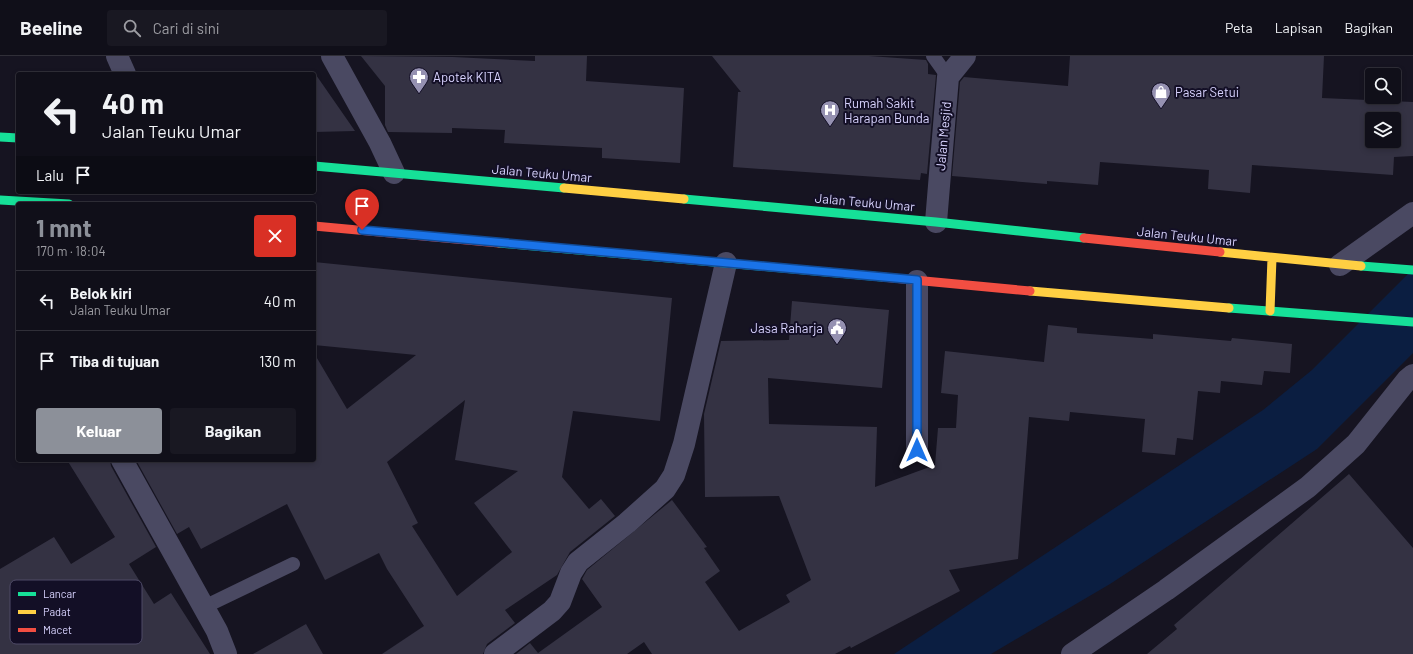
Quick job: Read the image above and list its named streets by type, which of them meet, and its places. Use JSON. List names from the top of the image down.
{
  "streets": {
    "highway": ["Jalan Teuku Umar"],
    "street": ["Jalan Mesjid"]
  },
  "crossings": [
    ["Jalan Mesjid", "Jalan Teuku Umar"]
  ],
  "places": {
    "pharmacy": ["Apotek KITA"],
    "shop": ["Pasar Setui"],
    "hospital": ["Rumah Sakit Harapan Bunda"],
    "public building": ["Jasa Raharja"]
  },
  "legend": ["Lancar", "Padat", "Macet"],
  "page": {
    "header": "Beeline",
    "search": "Cari di sini",
    "nav": ["Peta", "Lapisan", "Bagikan"],
    "turn": ["40 m", "Jalan Teuku Umar"],
    "then": "Lalu",
    "heading": ["1 mnt", "170 m · 18:04"],
    "list": [
      {
        "name": "Belok kiri",
        "note": "Jalan Teuku Umar",
        "value": "40 m"
      },
      {
        "name": "Tiba di tujuan",
        "value": "130 m"
      }
    ],
    "buttons": ["Keluar", "Bagikan"]
  }
}
